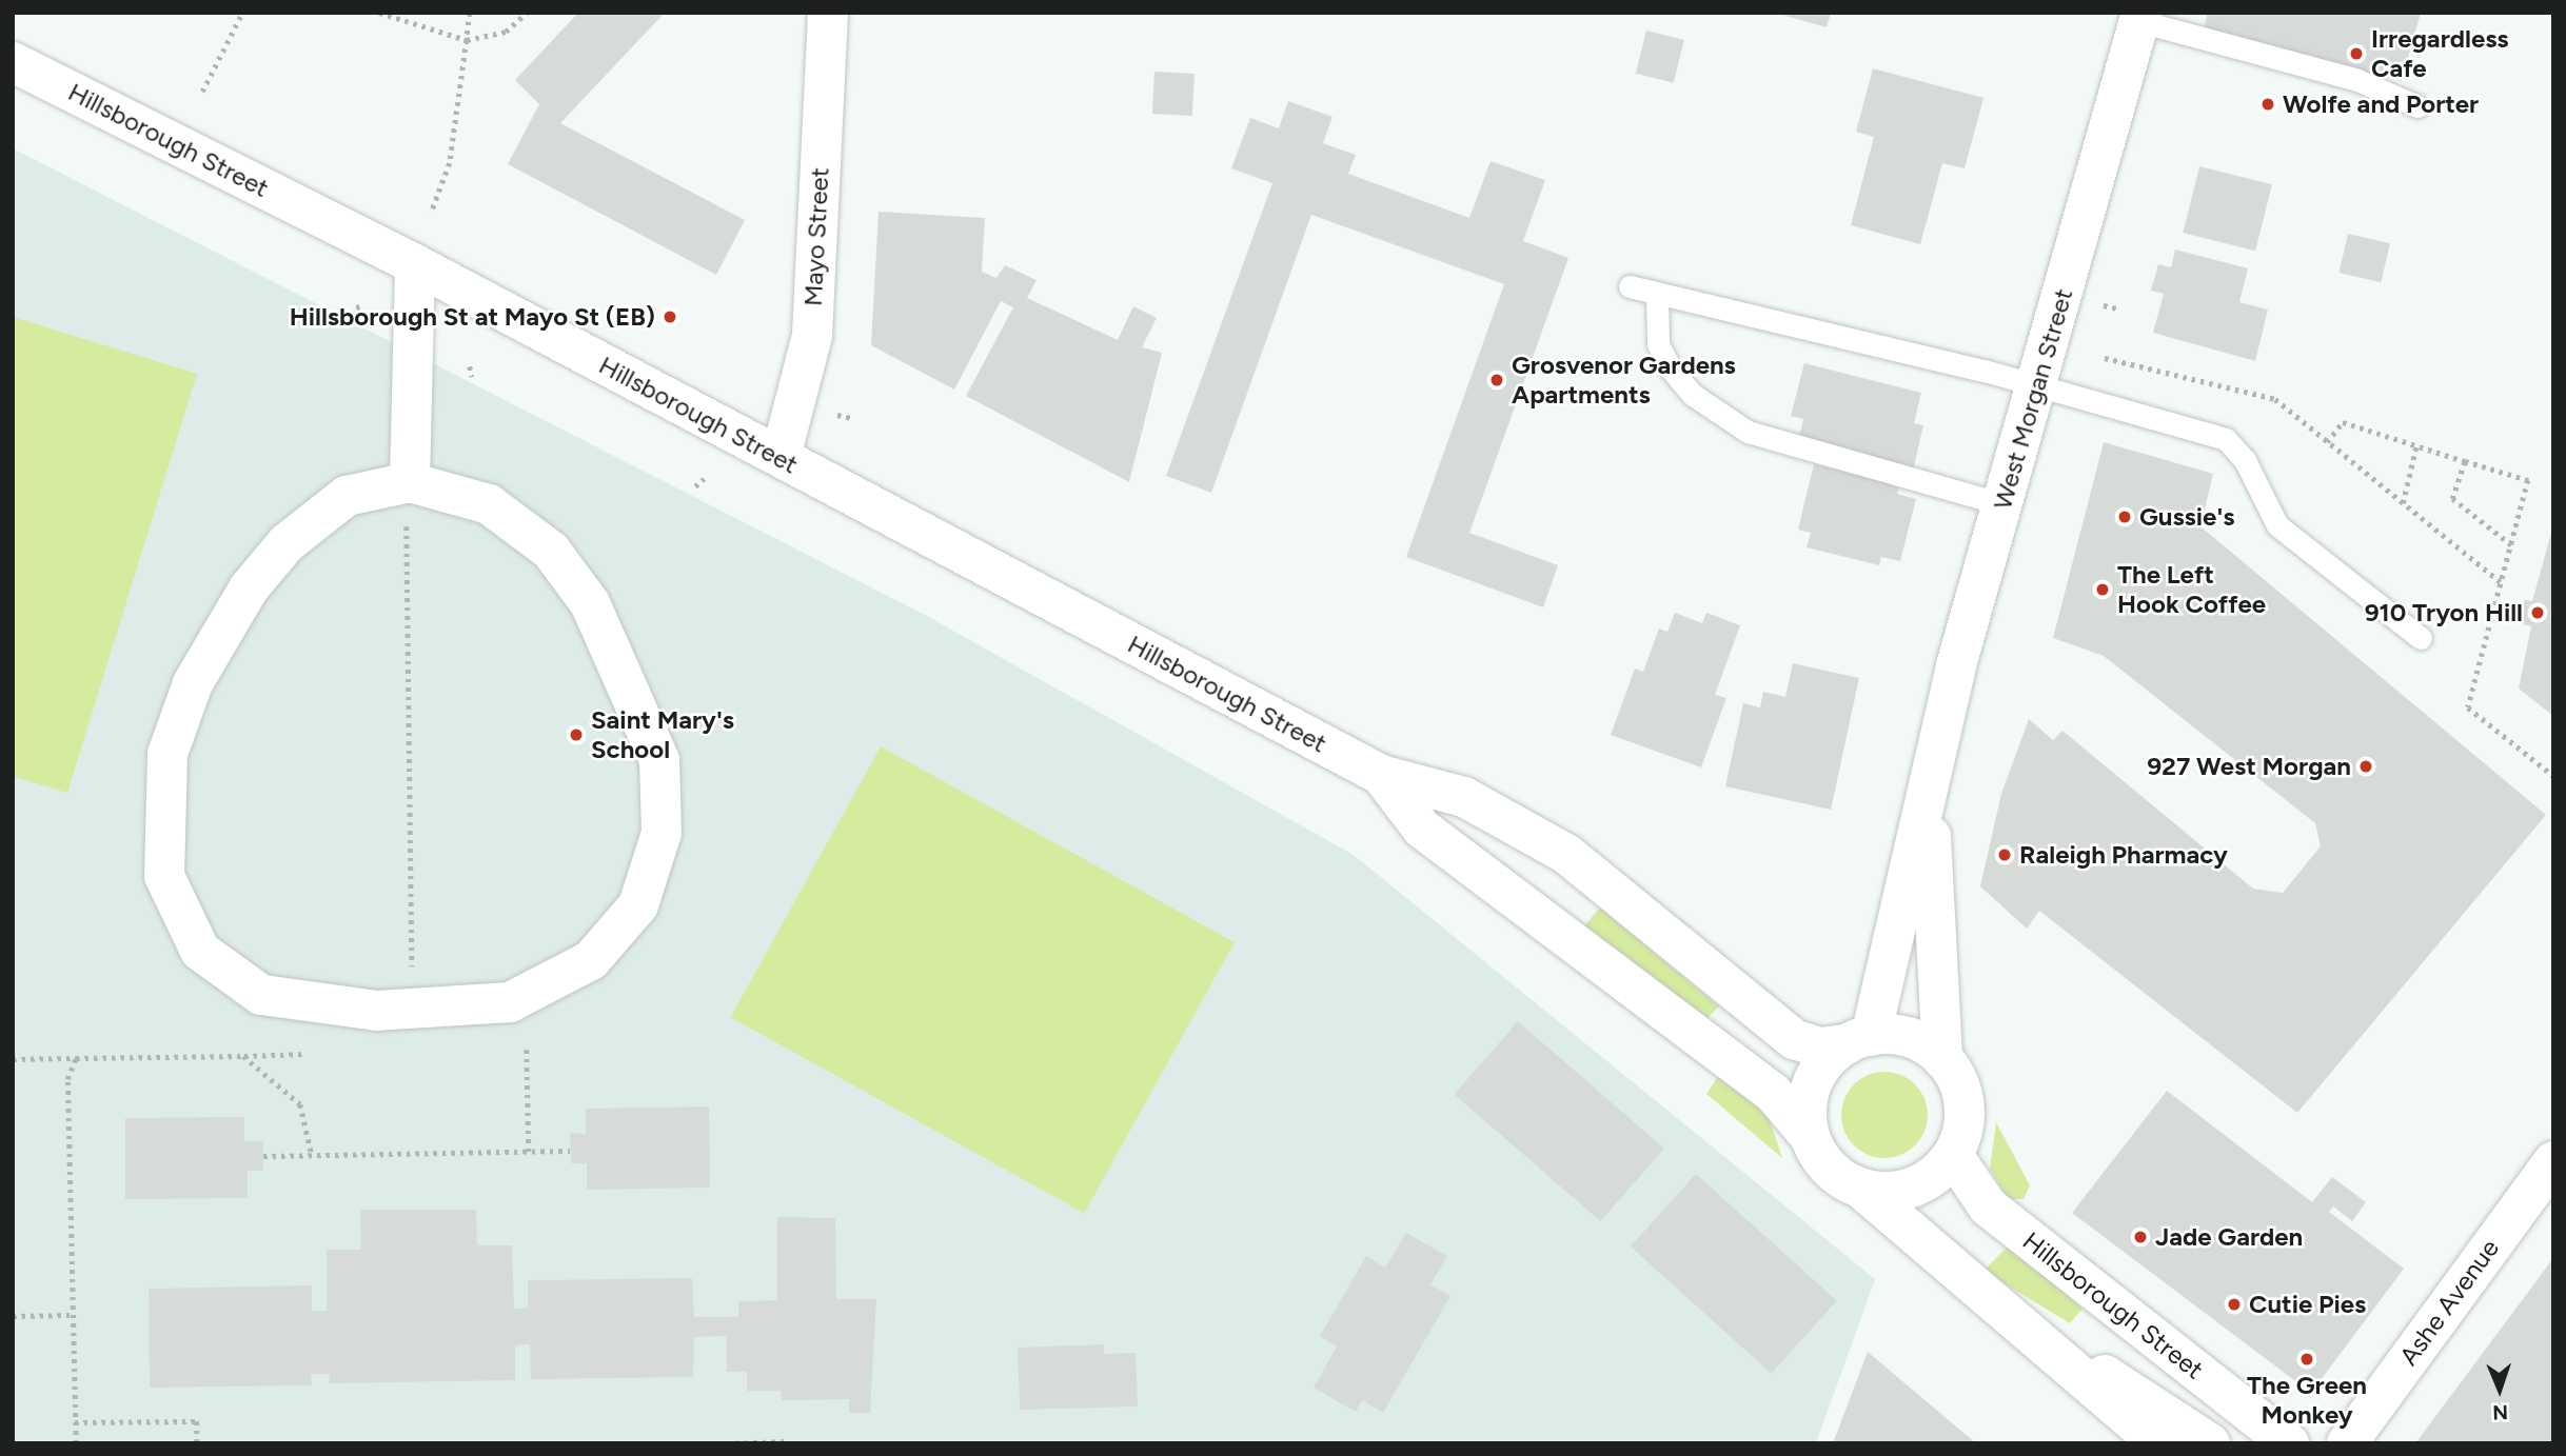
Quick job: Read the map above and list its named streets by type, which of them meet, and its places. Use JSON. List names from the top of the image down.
{
  "streets": {
    "main road": [
      "Hillsborough Street",
      "Mayo Street",
      "West Morgan Street",
      "Ashe Avenue"
    ]
  },
  "crossings": [
    ["Hillsborough Street", "Mayo Street"],
    ["Hillsborough Street", "West Morgan Street"]
  ],
  "places": [
    "Irregardless Cafe",
    "Wolfe and Porter",
    "Hillsborough St at Mayo St (EB)",
    "Grosvenor Gardens Apartments",
    "Gussie's",
    "The Left Hook Coffee",
    "910 Tryon Hill",
    "Saint Mary's School",
    "927 West Morgan",
    "Raleigh Pharmacy",
    "Jade Garden",
    "Cutie Pies",
    "The Green Monkey"
  ],
  "north": "bottom"
}
